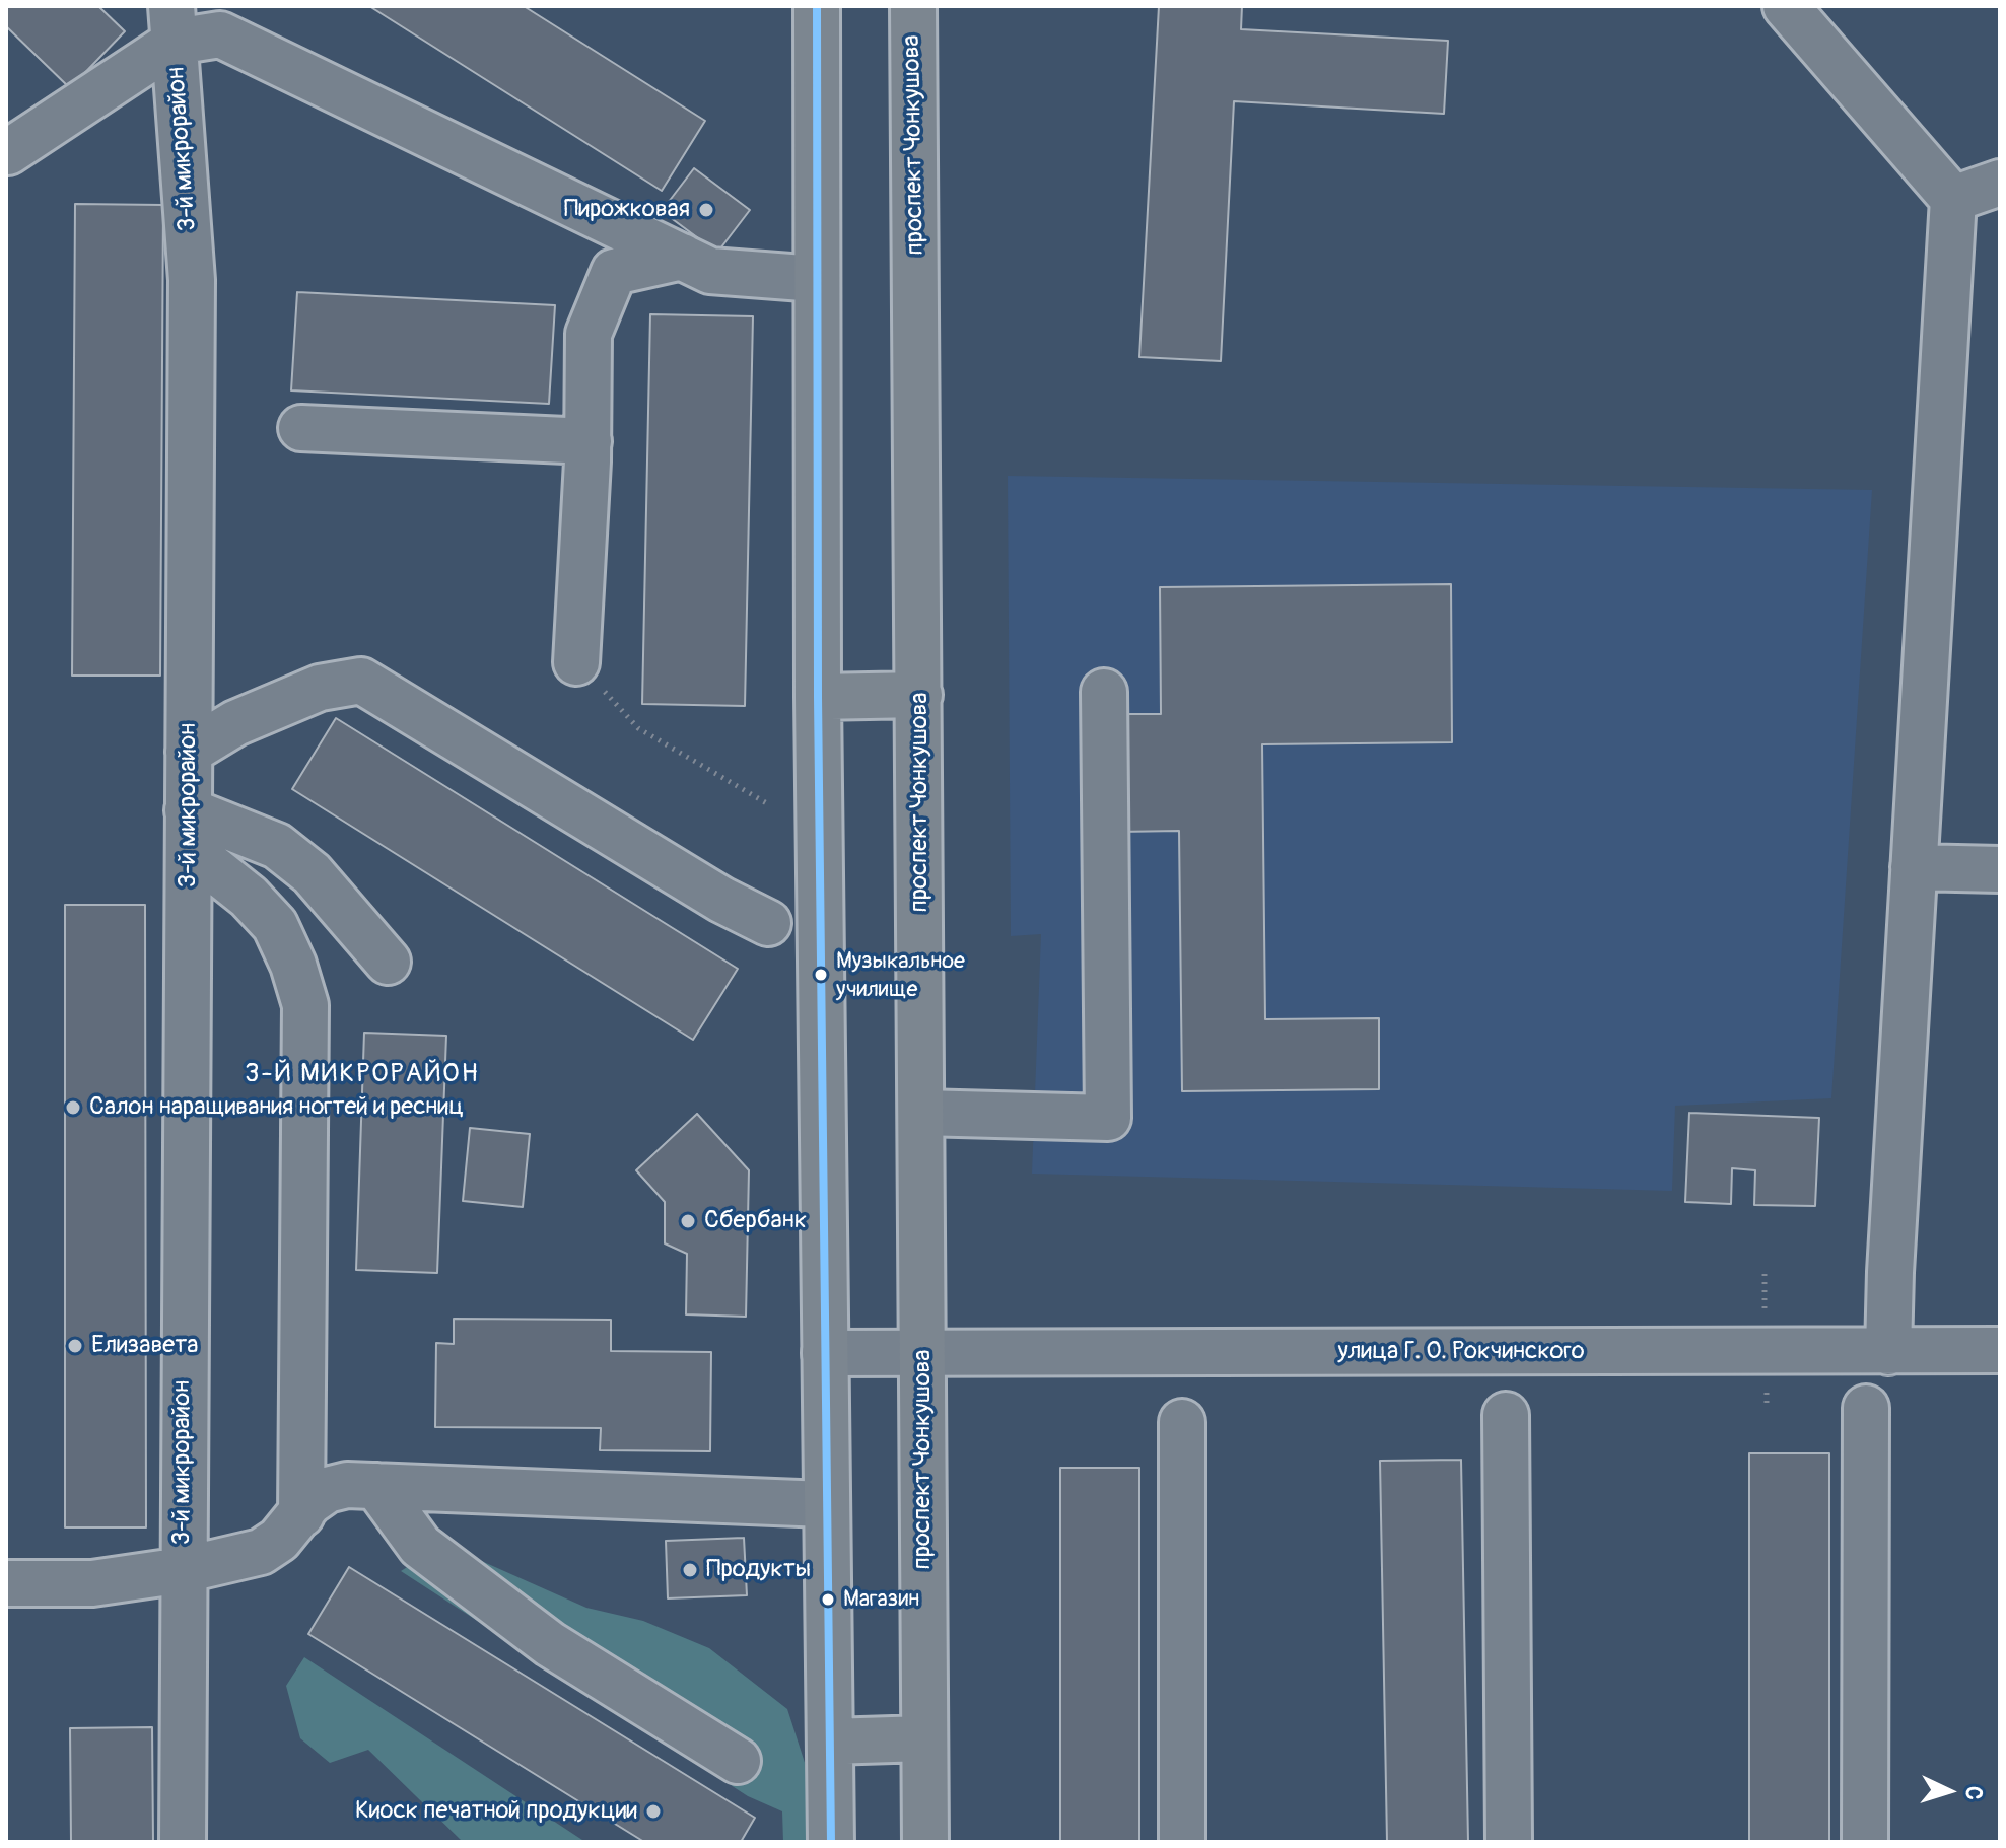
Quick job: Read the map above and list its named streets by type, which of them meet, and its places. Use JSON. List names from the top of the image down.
{
  "streets": {
    "main road": ["проспект Чонкушова"],
    "street": ["3-й микрорайон", "улица Г. О. Рокчинского"]
  },
  "crossings": [
    ["проспект Чонкушова", "улица Г. О. Рокчинского"]
  ],
  "districts": ["3-Й МИКРОРАЙОН"],
  "places": [
    "Пирожковая",
    "Музыкальное училище",
    "Салон наращивания ногтей и ресниц",
    "Сбербанк",
    "Елизавета",
    "Продукты",
    "Магазин",
    "Киоск печатной продукции"
  ],
  "north": "right"
}
